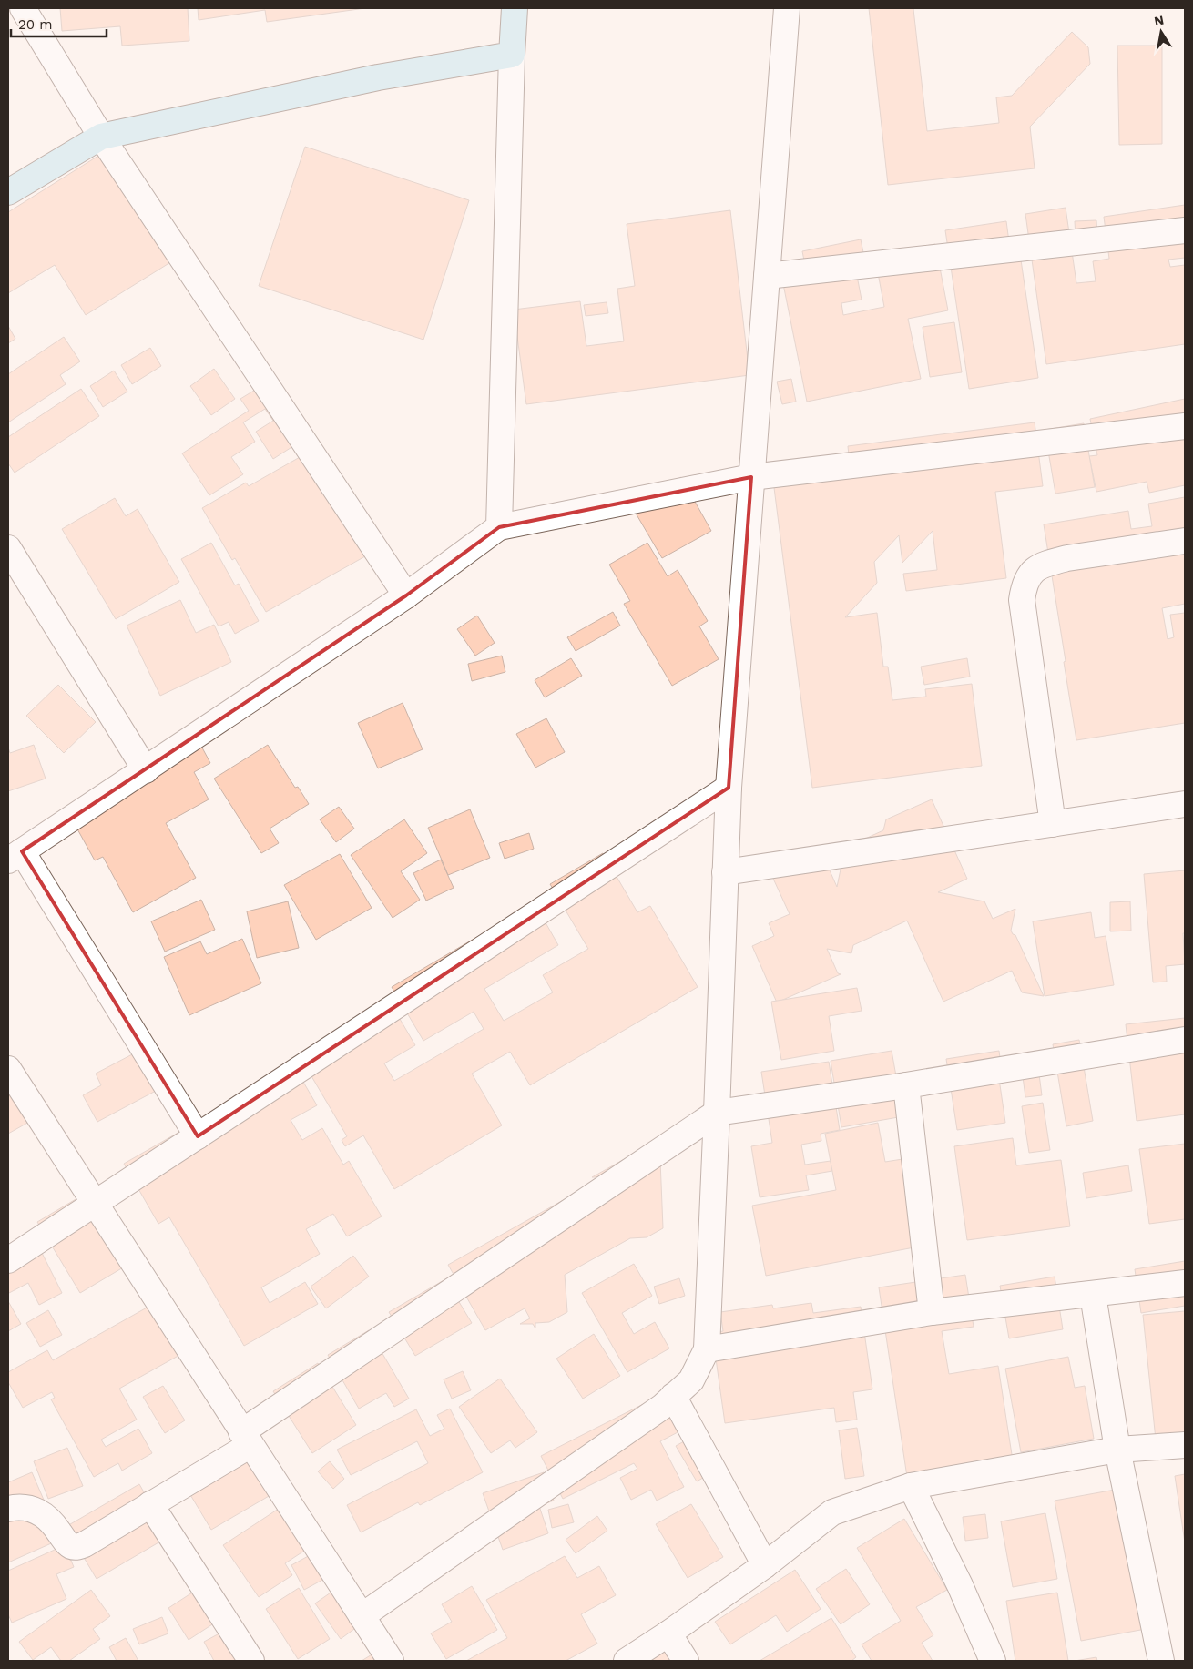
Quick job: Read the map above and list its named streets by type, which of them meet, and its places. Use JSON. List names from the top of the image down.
{
  "scale_bar": "20 m",
  "north": "top"
}
